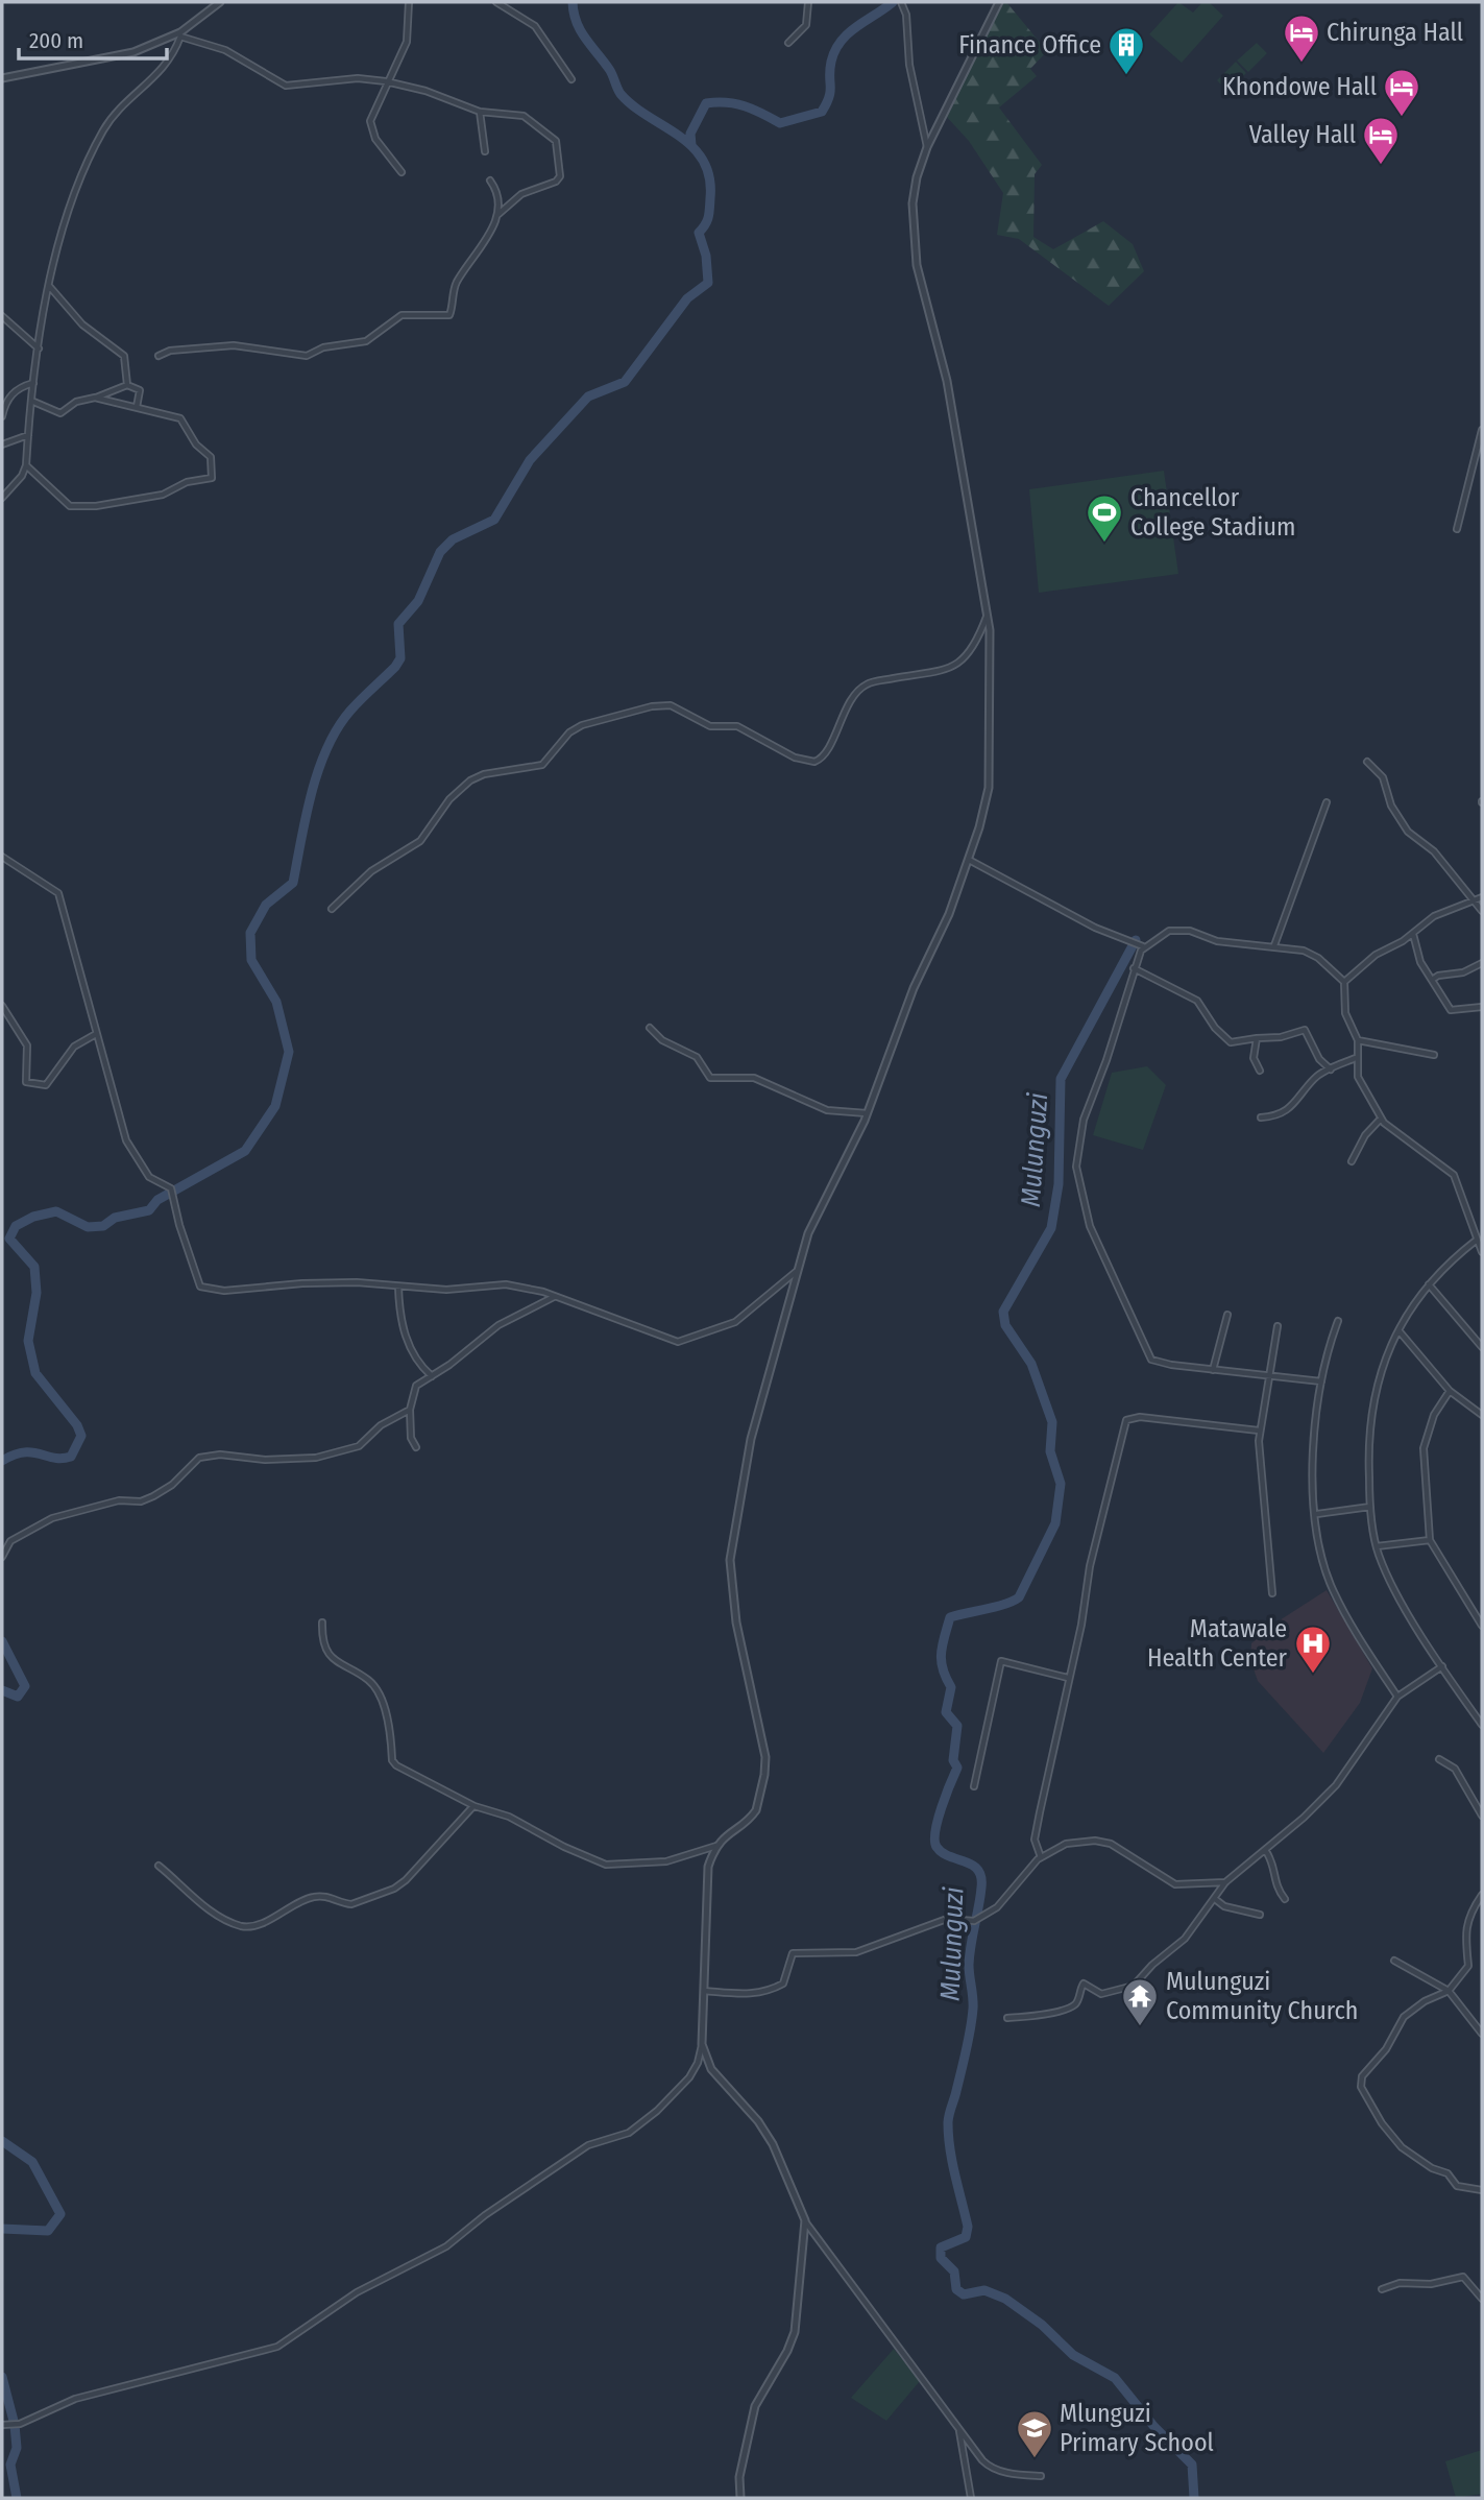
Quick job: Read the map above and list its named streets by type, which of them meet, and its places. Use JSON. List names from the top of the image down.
{
  "water": ["Mulunguzi"],
  "places": {
    "hotel": ["Chirunga Hall", "Khondowe Hall", "Valley Hall"],
    "building": ["Finance Office"],
    "sports": ["Chancellor College Stadium"],
    "hospital": ["Matawale Health Center"],
    "temple": ["Mulunguzi Community Church"],
    "school or university": ["Mlunguzi Primary School"]
  },
  "scale_bar": "200 m"
}
